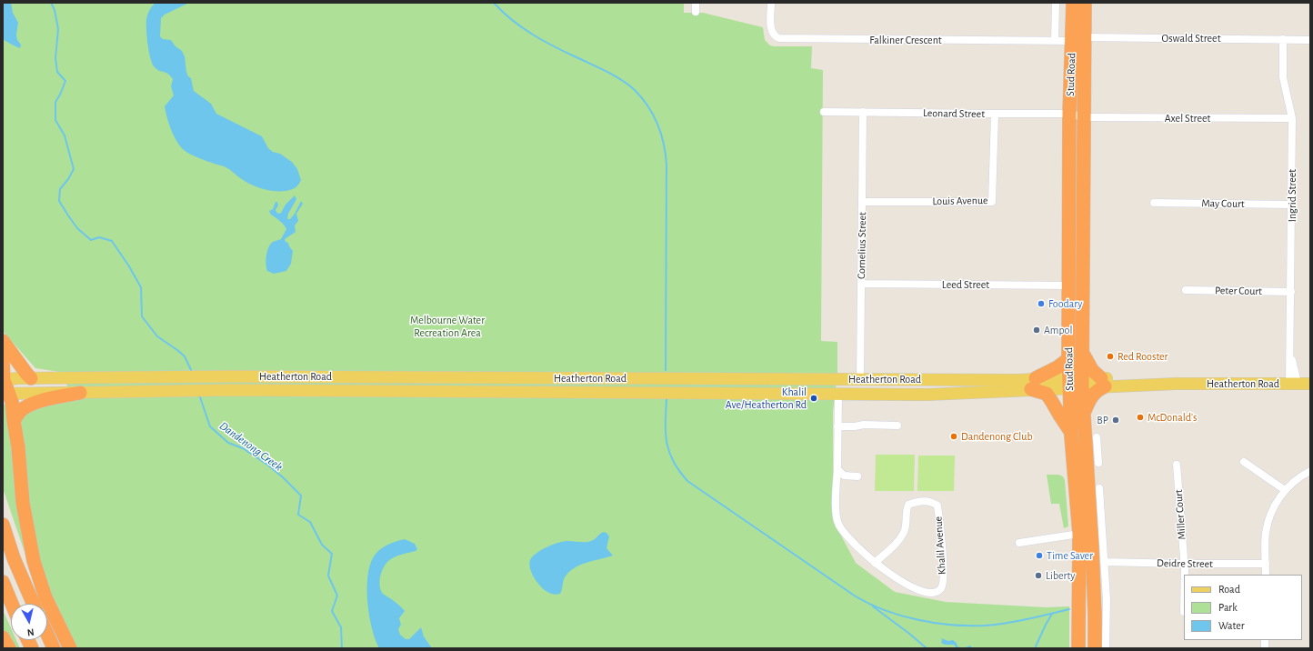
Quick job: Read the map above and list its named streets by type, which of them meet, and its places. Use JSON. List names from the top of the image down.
{
  "streets": {
    "highway": ["Stud Road"],
    "main road": ["Heatherton Road"],
    "street": [
      "Oswald Street",
      "Falkiner Crescent",
      "Leonard Street",
      "Axel Street",
      "Ingrid Street",
      "Louis Avenue",
      "May Court",
      "Cornelius Street",
      "Leed Street",
      "Peter Court",
      "Miller Court",
      "Khalil Avenue",
      "Deidre Street"
    ]
  },
  "crossings": [
    ["Oswald Street", "Falkiner Crescent"],
    ["Oswald Street", "Stud Road"],
    ["Oswald Street", "Ingrid Street"],
    ["Falkiner Crescent", "Stud Road"],
    ["Stud Road", "Leonard Street"],
    ["Stud Road", "Axel Street"],
    ["Stud Road", "Leed Street"],
    ["Stud Road", "Heatherton Road"],
    ["Leonard Street", "Axel Street"],
    ["Leonard Street", "Louis Avenue"],
    ["Leonard Street", "Cornelius Street"],
    ["Axel Street", "Ingrid Street"],
    ["Ingrid Street", "May Court"],
    ["Ingrid Street", "Peter Court"],
    ["Ingrid Street", "Heatherton Road"],
    ["Louis Avenue", "Cornelius Street"],
    ["Cornelius Street", "Leed Street"],
    ["Cornelius Street", "Heatherton Road"],
    ["Heatherton Road", "Khalil Avenue"],
    ["Miller Court", "Deidre Street"]
  ],
  "water": ["Dandenong Creek"],
  "parks": ["Melbourne Water Recreation Area"],
  "places": [
    "Foodary",
    "Ampol",
    "Red Rooster",
    "Khalil Ave/Heatherton Rd",
    "McDonald's",
    "BP",
    "Dandenong Club",
    "Time Saver",
    "Liberty"
  ],
  "legend": ["Road", "Park", "Water"],
  "north": "bottom"
}
